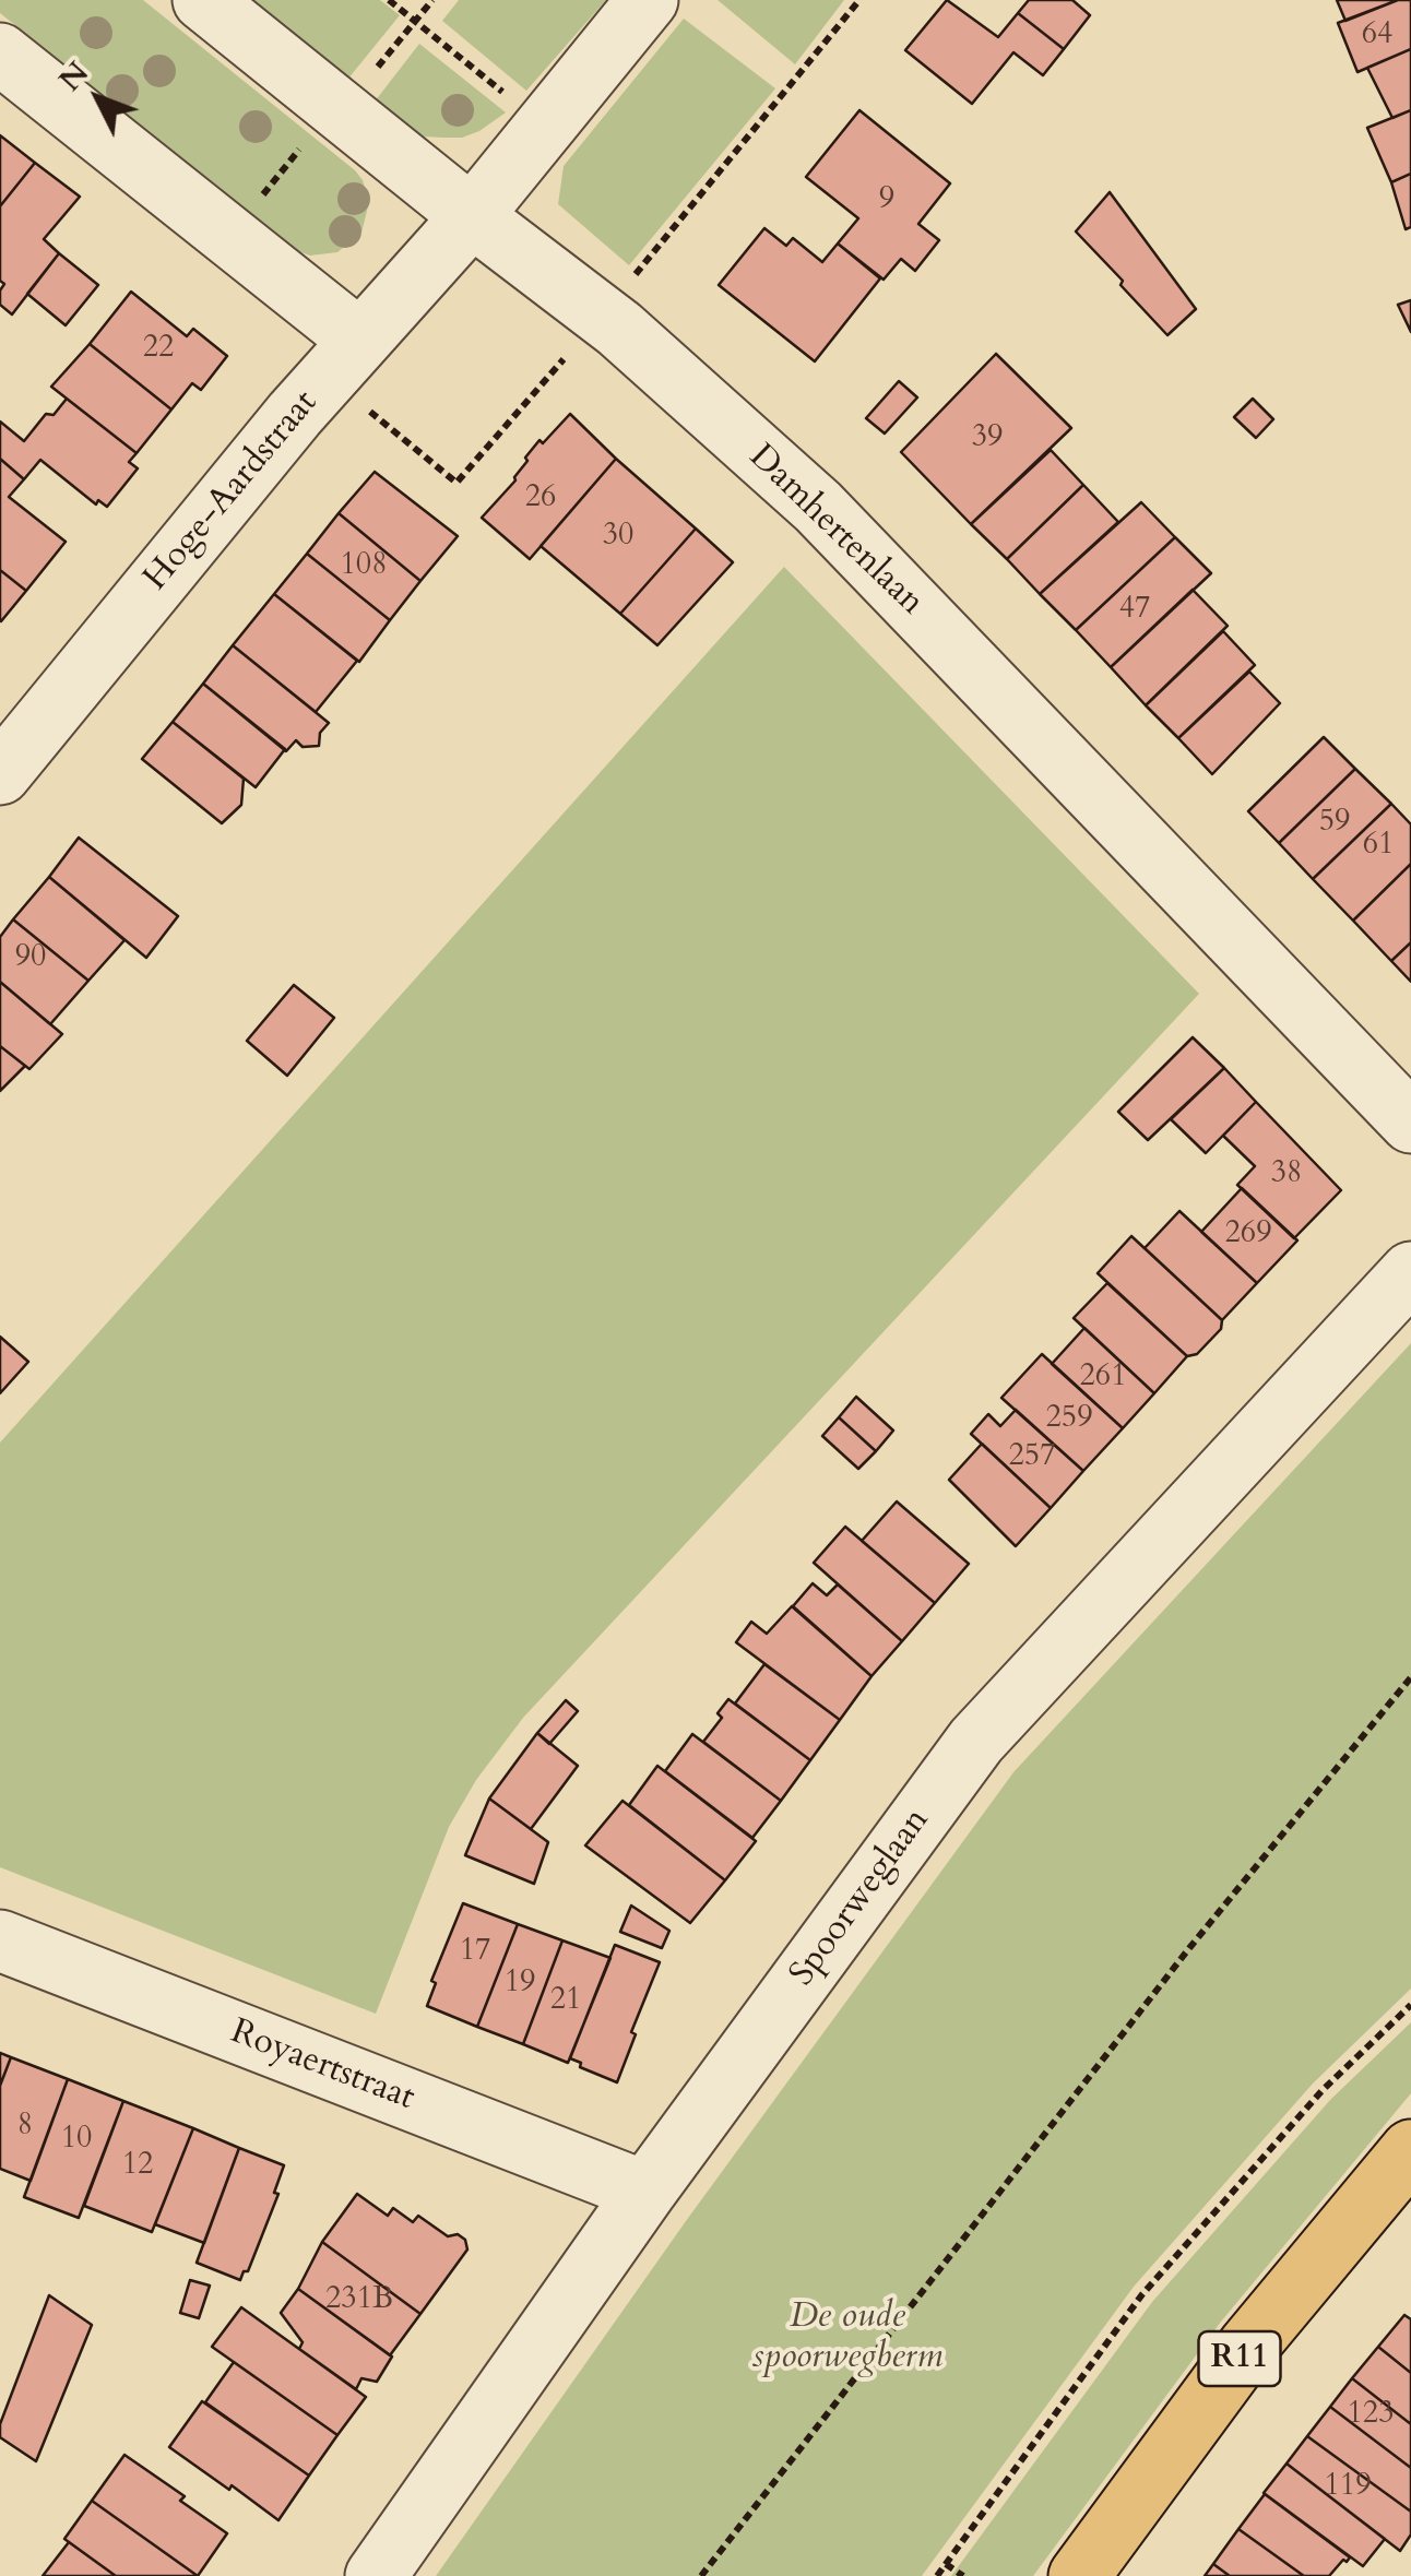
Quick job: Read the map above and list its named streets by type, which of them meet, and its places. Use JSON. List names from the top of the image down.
{
  "streets": {
    "main road": ["R11"],
    "street": [
      "Hoge-Aardstraat",
      "Damhertenlaan",
      "Spoorweglaan",
      "Royaertstraat"
    ]
  },
  "crossings": [
    ["Hoge-Aardstraat", "Damhertenlaan"],
    ["Spoorweglaan", "Royaertstraat"]
  ],
  "parks": ["De oude spoorwegberm"],
  "house_numbers": [
    "64",
    "9",
    "22",
    "39",
    "26",
    "30",
    "108",
    "47",
    "59",
    "61",
    "90",
    "38",
    "269",
    "261",
    "259",
    "257",
    "17",
    "19",
    "21",
    "8",
    "10",
    "12",
    "231B",
    "123",
    "119"
  ],
  "north": "top left"
}
